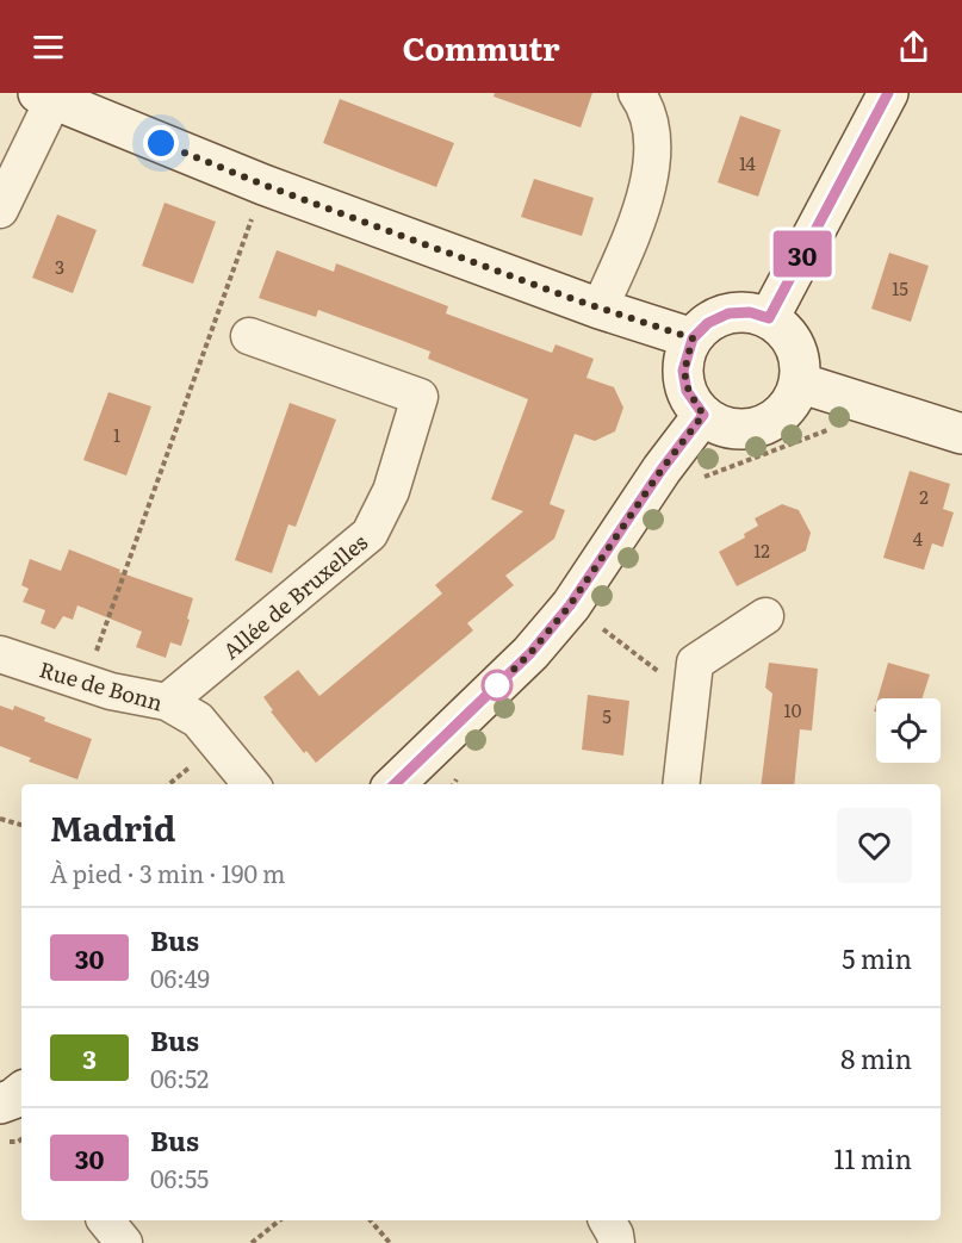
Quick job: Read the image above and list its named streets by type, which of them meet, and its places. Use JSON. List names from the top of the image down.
{
  "streets": {
    "street": ["Allée de Bruxelles", "Rue de Bonn"]
  },
  "crossings": [
    ["Allée de Bruxelles", "Rue de Bonn"]
  ],
  "lines": ["bus line 30"],
  "house_numbers": [
    "14",
    "3",
    "15",
    "1",
    "2",
    "4",
    "12",
    "10",
    "5"
  ],
  "page": {
    "header": "Commutr",
    "on_map": "30",
    "heading": ["Madrid", "À pied · 3 min · 190 m"],
    "list": [
      {
        "mark": "30",
        "name": "Bus",
        "note": "06:49",
        "value": "5 min"
      },
      {
        "mark": "3",
        "name": "Bus",
        "note": "06:52",
        "value": "8 min"
      },
      {
        "mark": "30",
        "name": "Bus",
        "note": "06:55",
        "value": "11 min"
      }
    ]
  }
}
